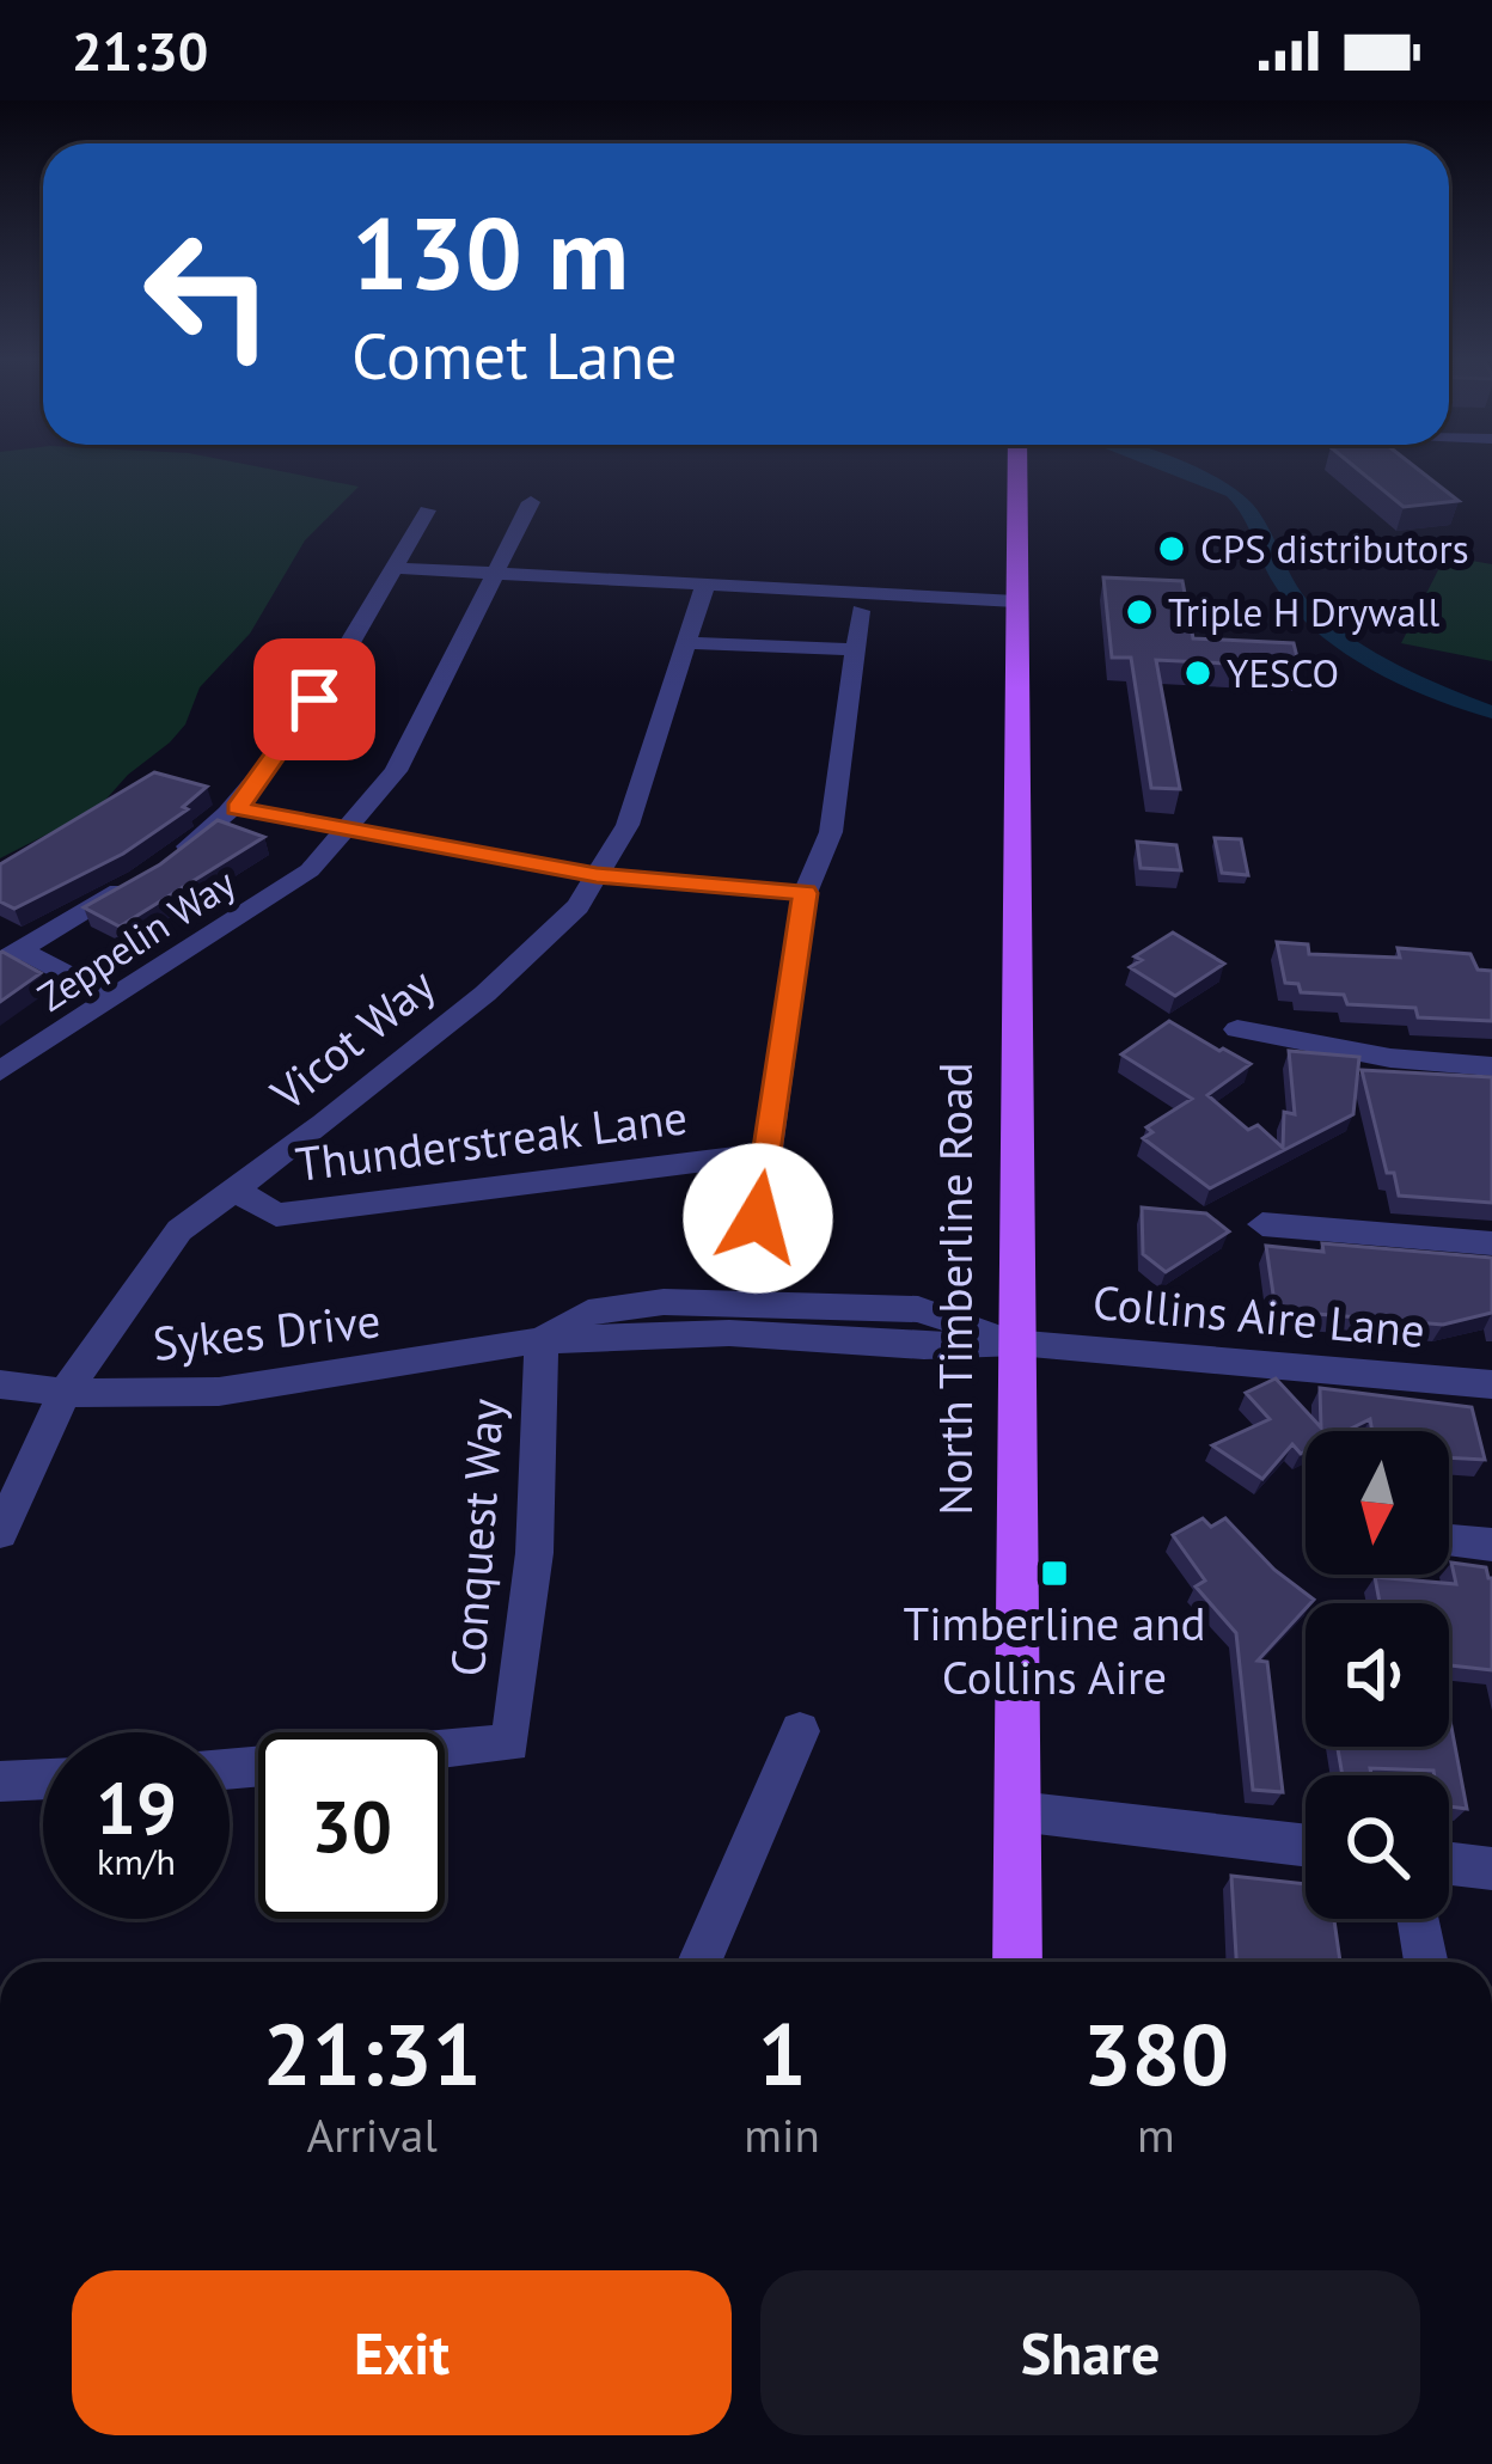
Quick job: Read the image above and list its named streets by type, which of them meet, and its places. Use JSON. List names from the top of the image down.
{
  "streets": {
    "main road": ["North Timberline Road"],
    "street": [
      "Zeppelin Way",
      "Vicot Way",
      "Thunderstreak Lane",
      "Collins Aire Lane",
      "Sykes Drive",
      "Conquest Way"
    ]
  },
  "crossings": [
    ["Vicot Way", "Thunderstreak Lane"],
    ["Vicot Way", "Sykes Drive"],
    ["North Timberline Road", "Collins Aire Lane"],
    ["North Timberline Road", "Sykes Drive"],
    ["Collins Aire Lane", "Sykes Drive"],
    ["Sykes Drive", "Conquest Way"]
  ],
  "places": {
    "other": ["CPS distributors", "Triple H Drywall", "YESCO"],
    "transit": ["Timberline and Collins Aire"]
  },
  "north": "bottom",
  "page": {
    "status": "21:30",
    "turn": ["130 m", "Comet Lane"],
    "speed": "19 km/h",
    "limit": "30",
    "eta": [
      "21:31",
      "Arrival",
      "1",
      "min",
      "380",
      "m"
    ],
    "buttons": ["Exit", "Share"]
  }
}
